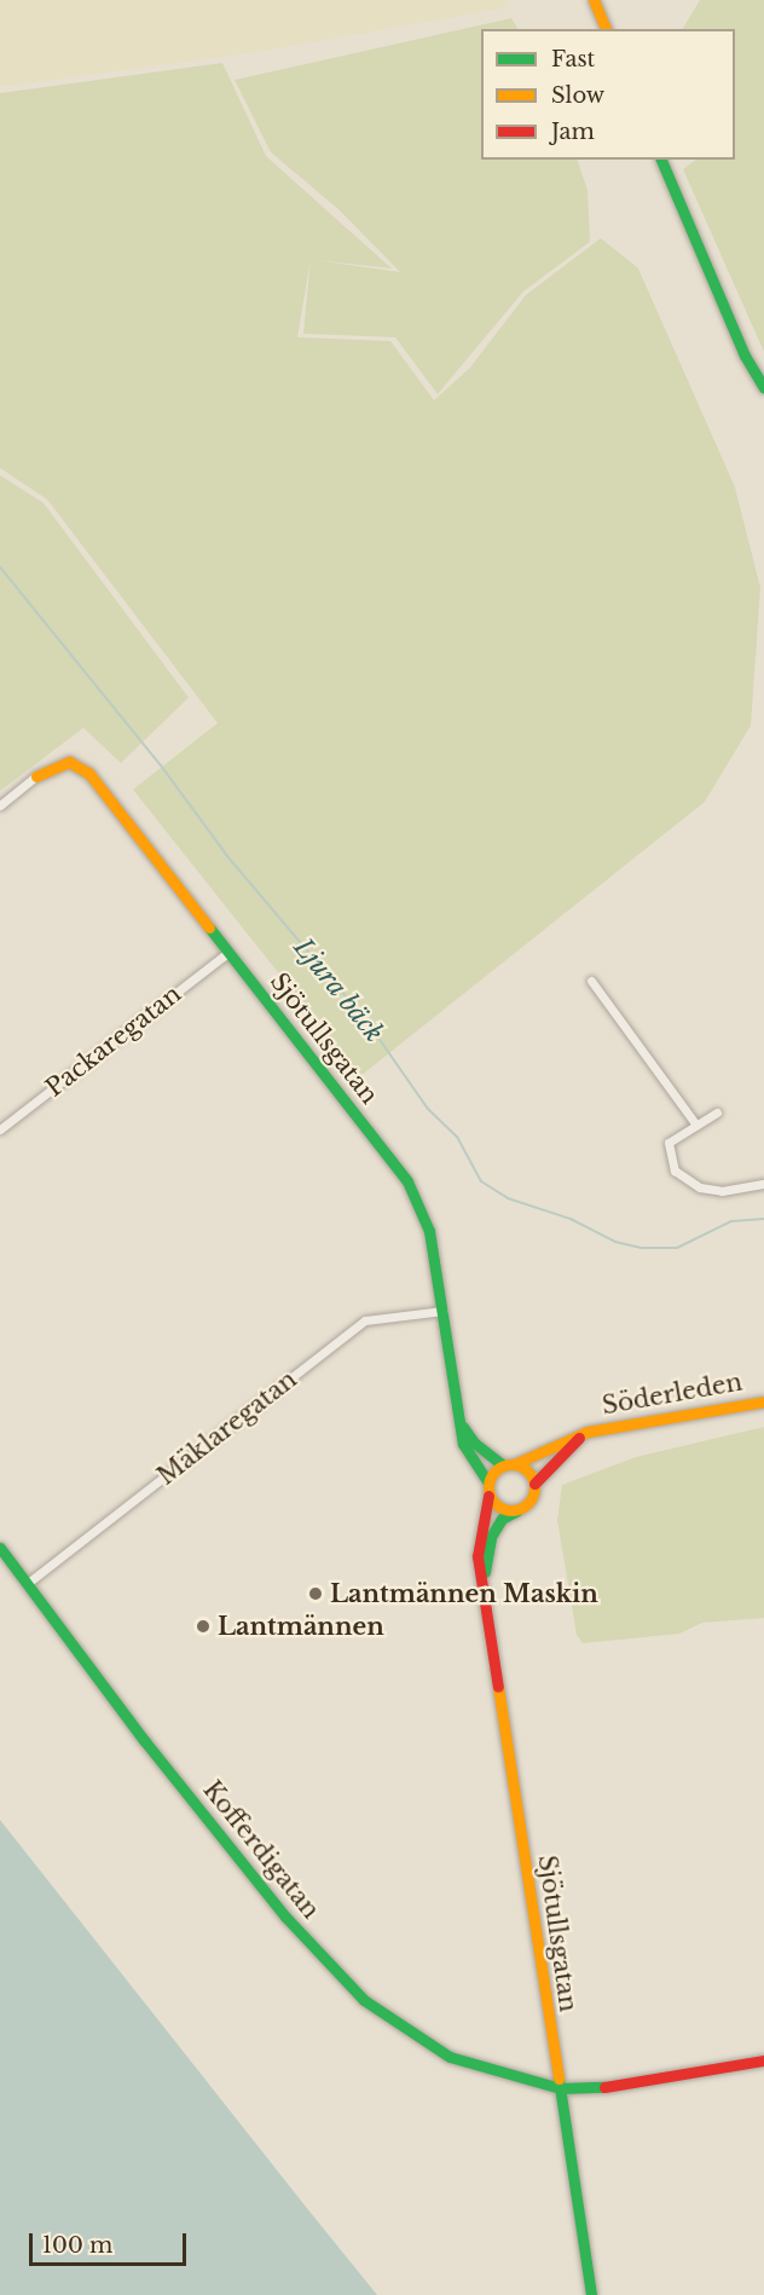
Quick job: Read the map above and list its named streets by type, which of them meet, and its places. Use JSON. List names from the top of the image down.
{
  "streets": {
    "street": [
      "Sjötullsgatan",
      "Packaregatan",
      "Söderleden",
      "Mäklaregatan",
      "Kofferdigatan"
    ]
  },
  "crossings": [
    ["Sjötullsgatan", "Packaregatan"],
    ["Sjötullsgatan", "Söderleden"],
    ["Sjötullsgatan", "Mäklaregatan"],
    ["Sjötullsgatan", "Kofferdigatan"],
    ["Mäklaregatan", "Kofferdigatan"]
  ],
  "water": ["Ljura bäck"],
  "places": ["Lantmännen Maskin", "Lantmännen"],
  "legend": ["Fast", "Slow", "Jam"],
  "scale_bar": "100 m"
}
